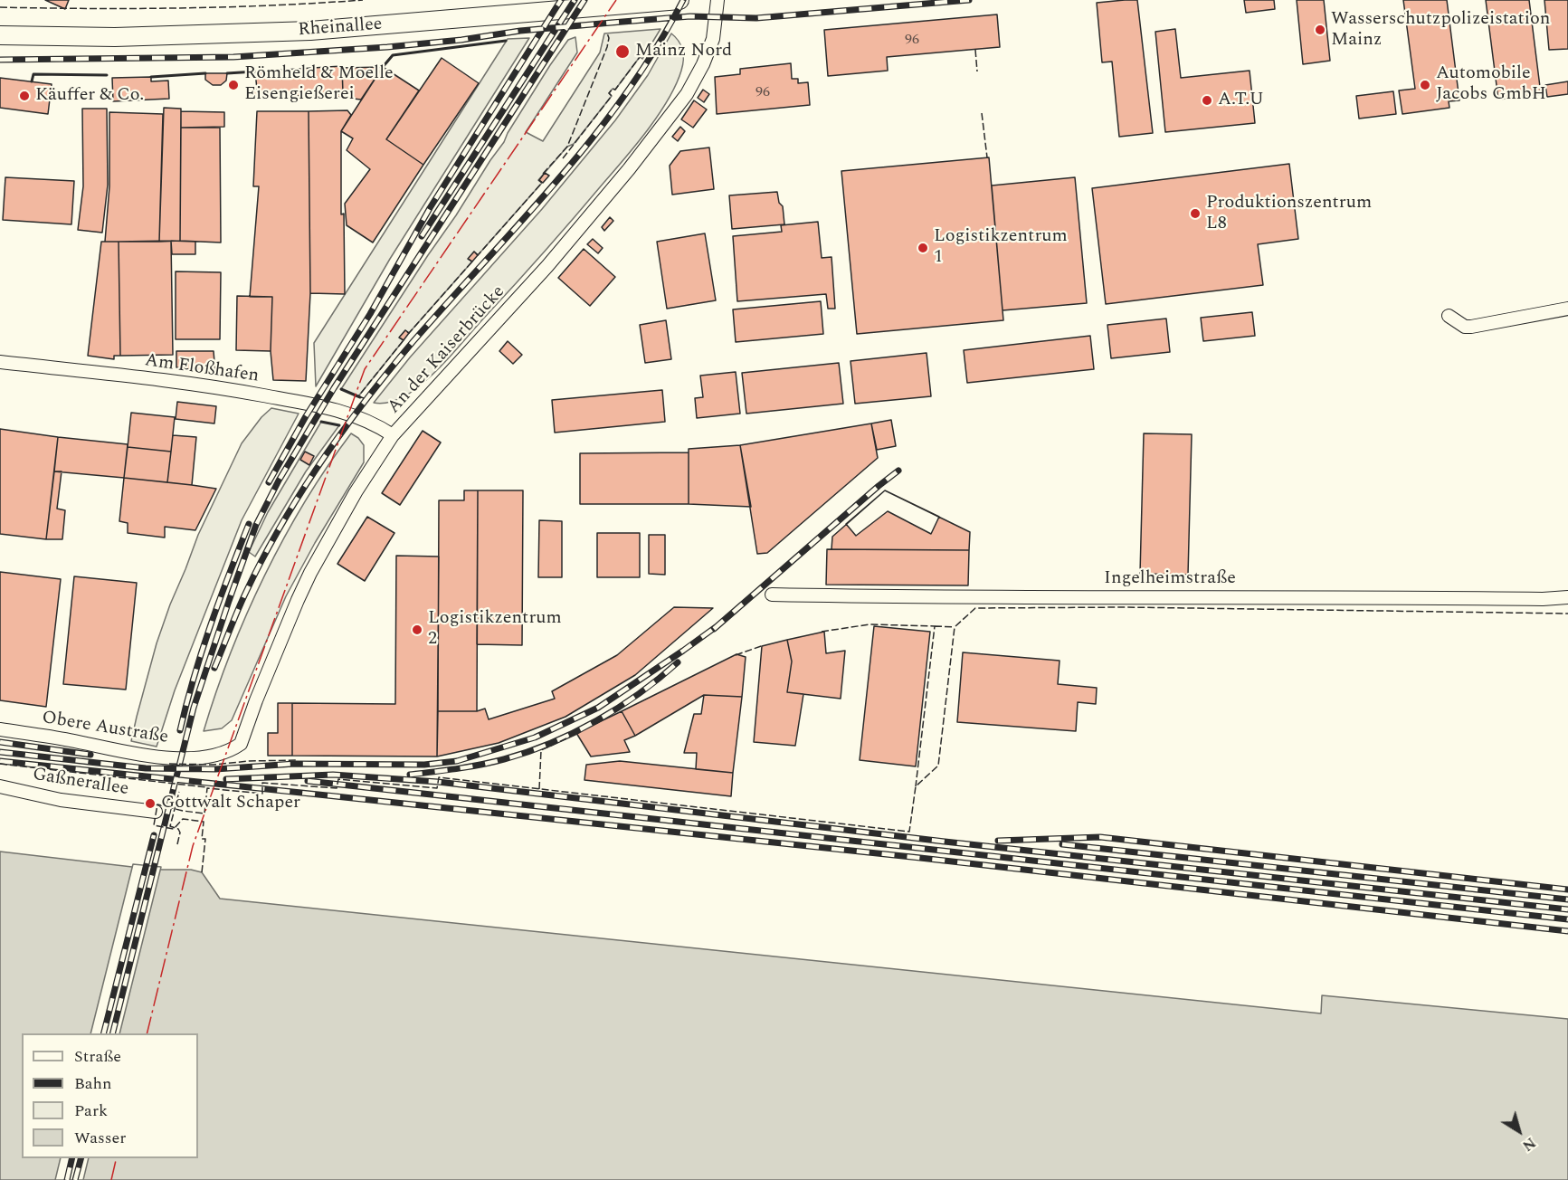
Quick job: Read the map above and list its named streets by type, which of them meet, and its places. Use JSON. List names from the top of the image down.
{
  "streets": {
    "main road": ["Rheinallee"],
    "street": [
      "An der Kaiserbrücke",
      "Am Floßhafen",
      "Ingelheimstraße",
      "Obere Austraße",
      "Gaßnerallee"
    ]
  },
  "crossings": [
    ["An der Kaiserbrücke", "Am Floßhafen"],
    ["An der Kaiserbrücke", "Obere Austraße"]
  ],
  "places": [
    "Wasserschutzpolizeistation Mainz",
    "Mainz Nord",
    "Römheld & Moelle Eisengießerei",
    "Automobile Jacobs GmbH",
    "Käuffer & Co.",
    "A.T.U",
    "Produktionszentrum L8",
    "Logistikzentrum 1",
    "Logistikzentrum 2",
    "Gottwalt Schaper"
  ],
  "house_numbers": ["96", "96"],
  "legend": [
    "Straße",
    "Bahn",
    "Park",
    "Wasser"
  ],
  "north": "bottom right"
}
